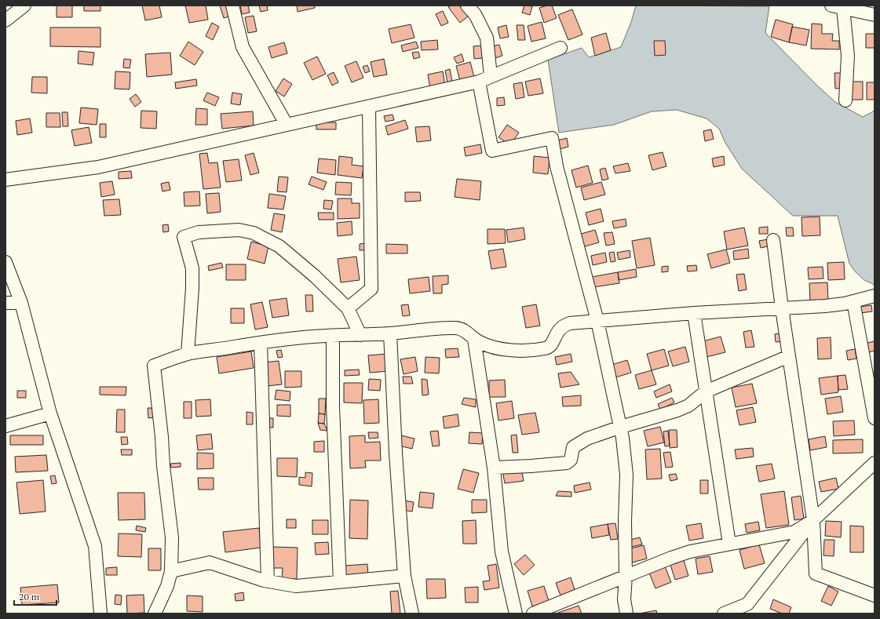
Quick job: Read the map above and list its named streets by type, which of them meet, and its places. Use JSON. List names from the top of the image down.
{
  "scale_bar": "20 m"
}
